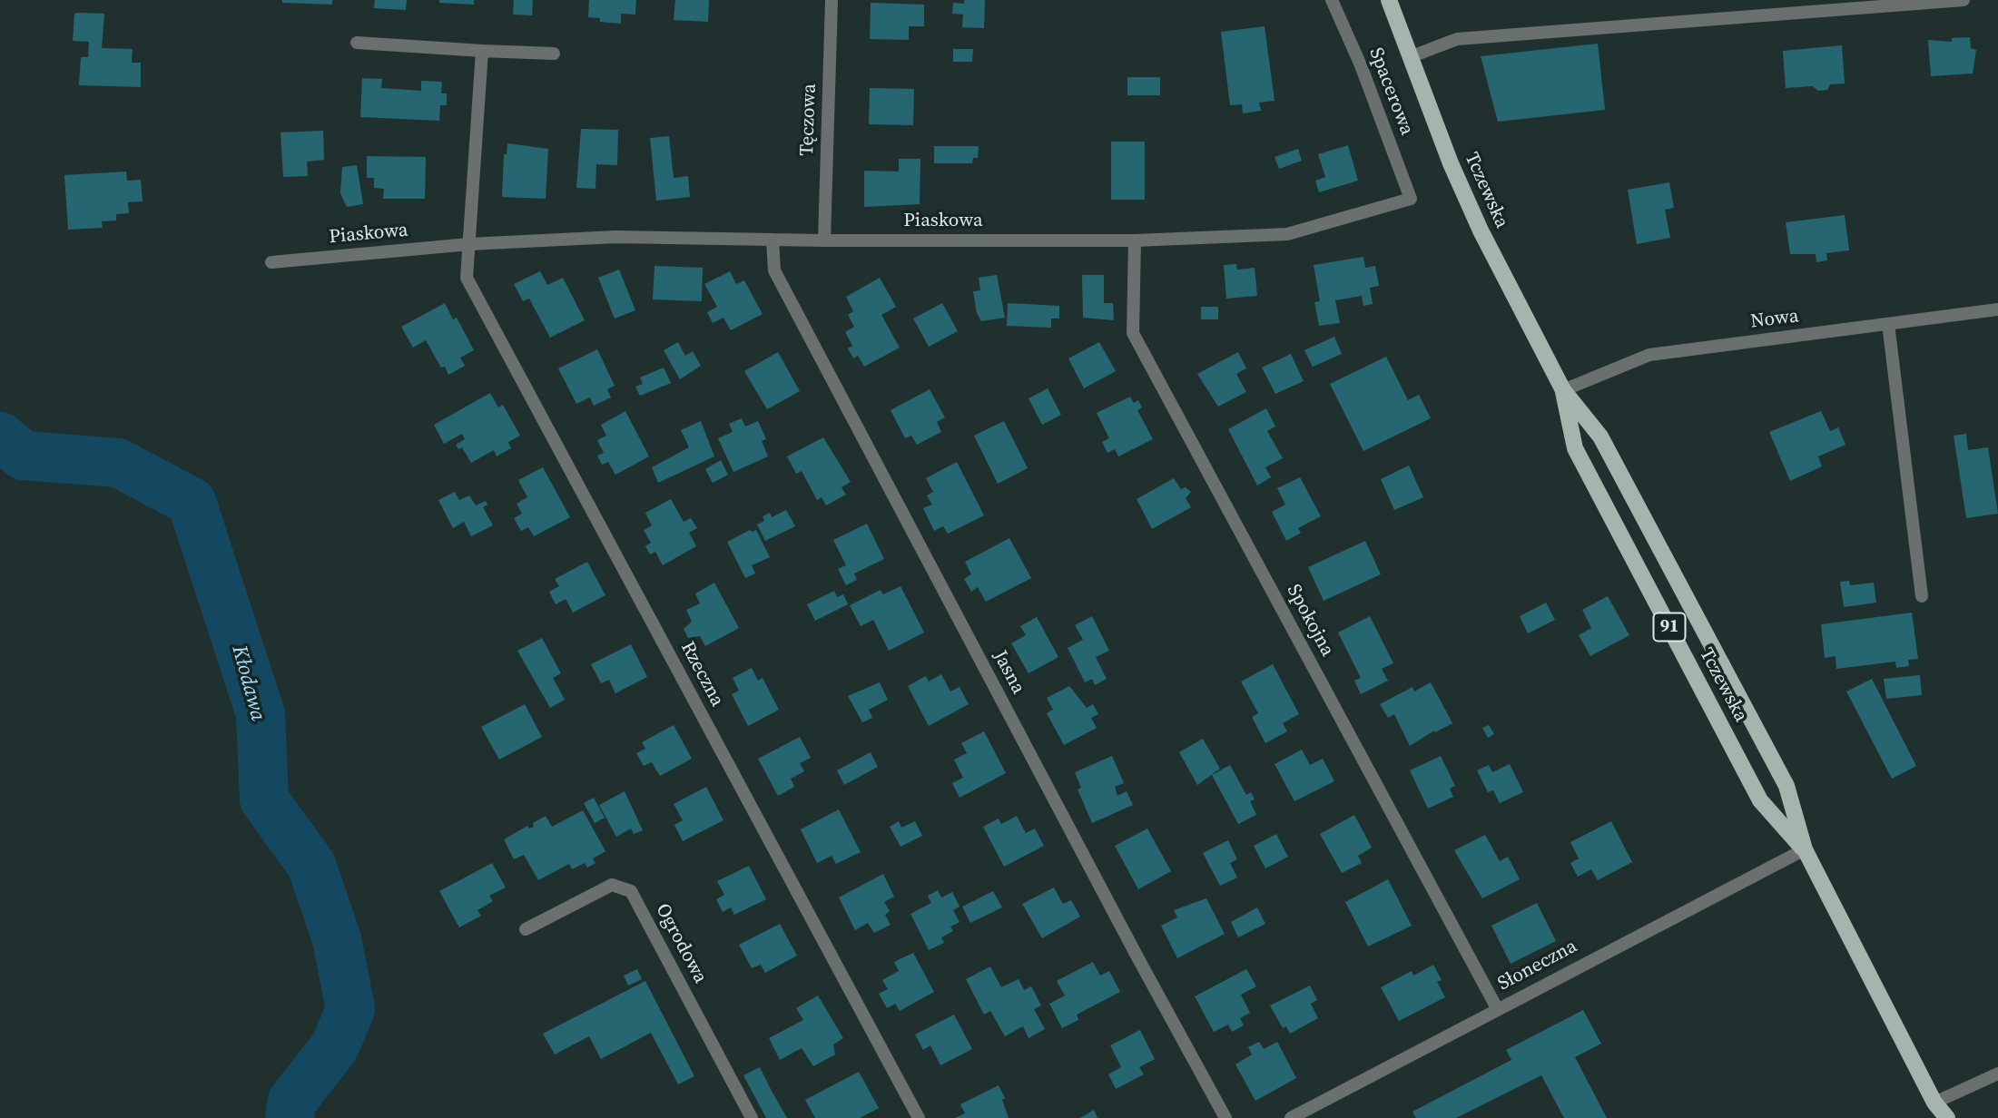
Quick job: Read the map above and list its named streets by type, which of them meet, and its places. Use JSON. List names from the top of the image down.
{
  "streets": {
    "main road": ["Tczewska", "91"],
    "street": [
      "Spacerowa",
      "Tęczowa",
      "Piaskowa",
      "Nowa",
      "Spokojna",
      "Jasna",
      "Rzeczna",
      "Ogrodowa",
      "Słoneczna"
    ]
  },
  "crossings": [
    ["Spacerowa", "Piaskowa"],
    ["Tęczowa", "Piaskowa"],
    ["Tczewska", "Nowa"],
    ["Tczewska", "Słoneczna"],
    ["Piaskowa", "Spokojna"],
    ["Piaskowa", "Jasna"],
    ["Piaskowa", "Rzeczna"],
    ["Spokojna", "Słoneczna"]
  ],
  "water": ["Kłodawa"]
}
